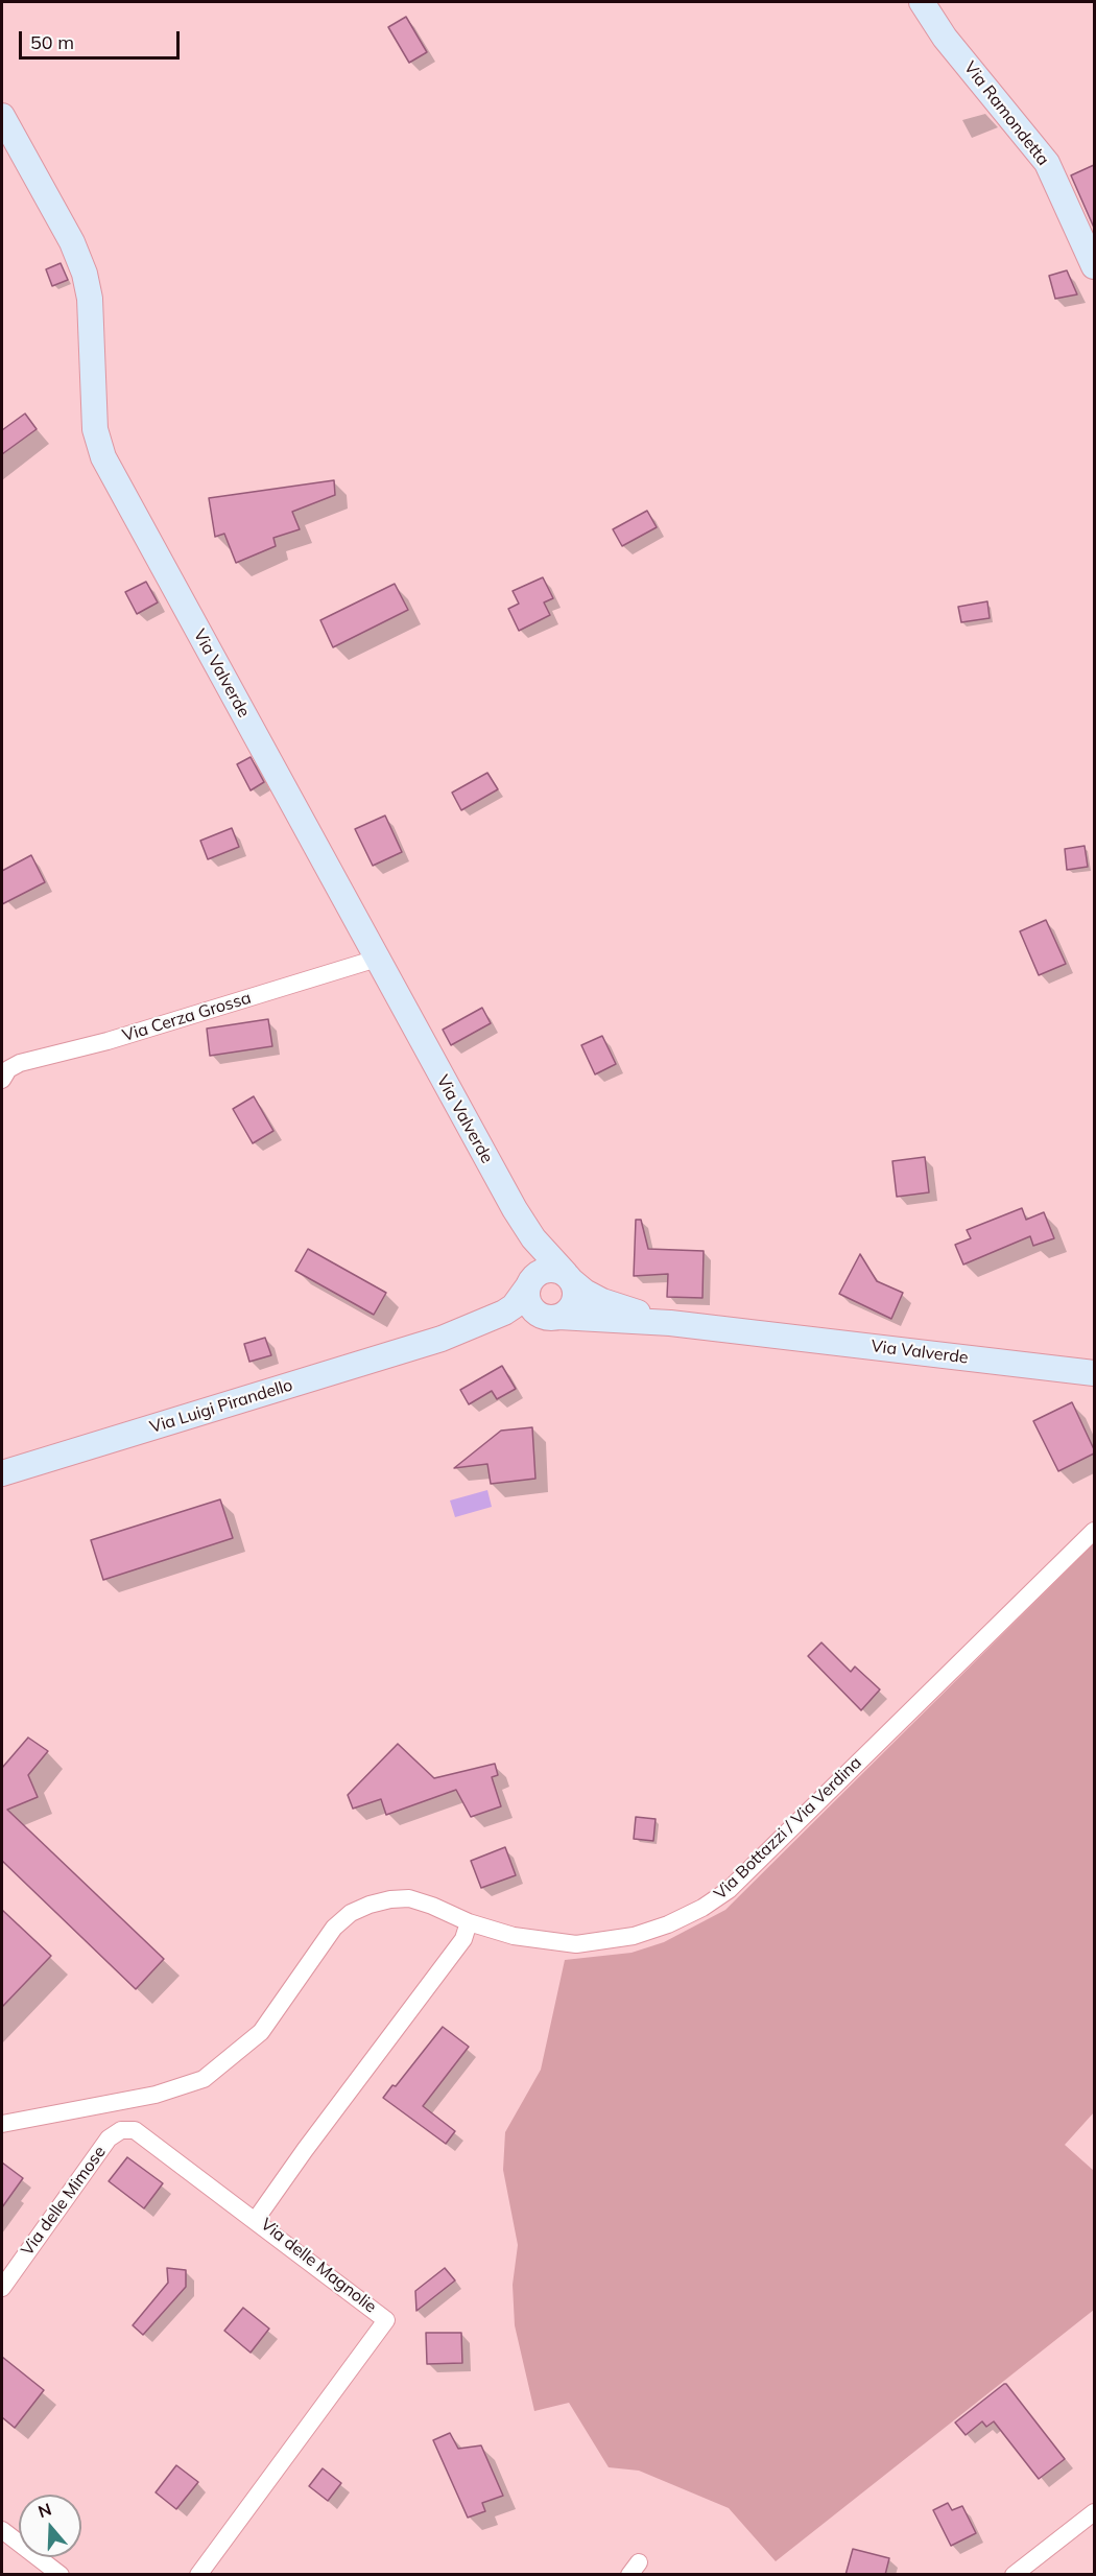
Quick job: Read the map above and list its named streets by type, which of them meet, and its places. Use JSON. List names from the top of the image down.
{
  "streets": {
    "street": [
      "Via Ramondetta",
      "Via Valverde",
      "Via Cerza Grossa",
      "Via Luigi Pirandello",
      "Via Bottazzi / Via Verdina",
      "Via delle Mimose",
      "Via delle Magnolie"
    ]
  },
  "crossings": [
    ["Via Valverde", "Via Cerza Grossa"],
    ["Via Bottazzi / Via Verdina", "Via delle Magnolie"],
    ["Via delle Mimose", "Via delle Magnolie"]
  ],
  "scale_bar": "50 m",
  "north": "top"
}
